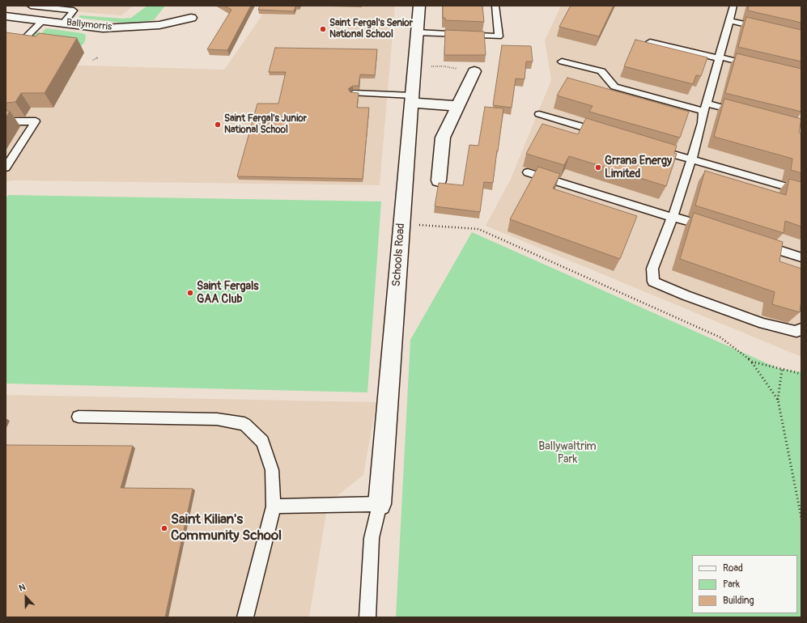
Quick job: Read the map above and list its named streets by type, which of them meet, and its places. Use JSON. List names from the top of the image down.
{
  "streets": {
    "street": ["Ballymorris", "Schools Road"]
  },
  "parks": ["Ballywaltrim Park"],
  "places": [
    "Saint Fergal's Senior National School",
    "Saint Fergal's Junior National School",
    "Grrana Energy Limited",
    "Saint Fergals GAA Club",
    "Saint Kilian's Community School"
  ],
  "legend": ["Road", "Park", "Building"],
  "north": "top"
}
